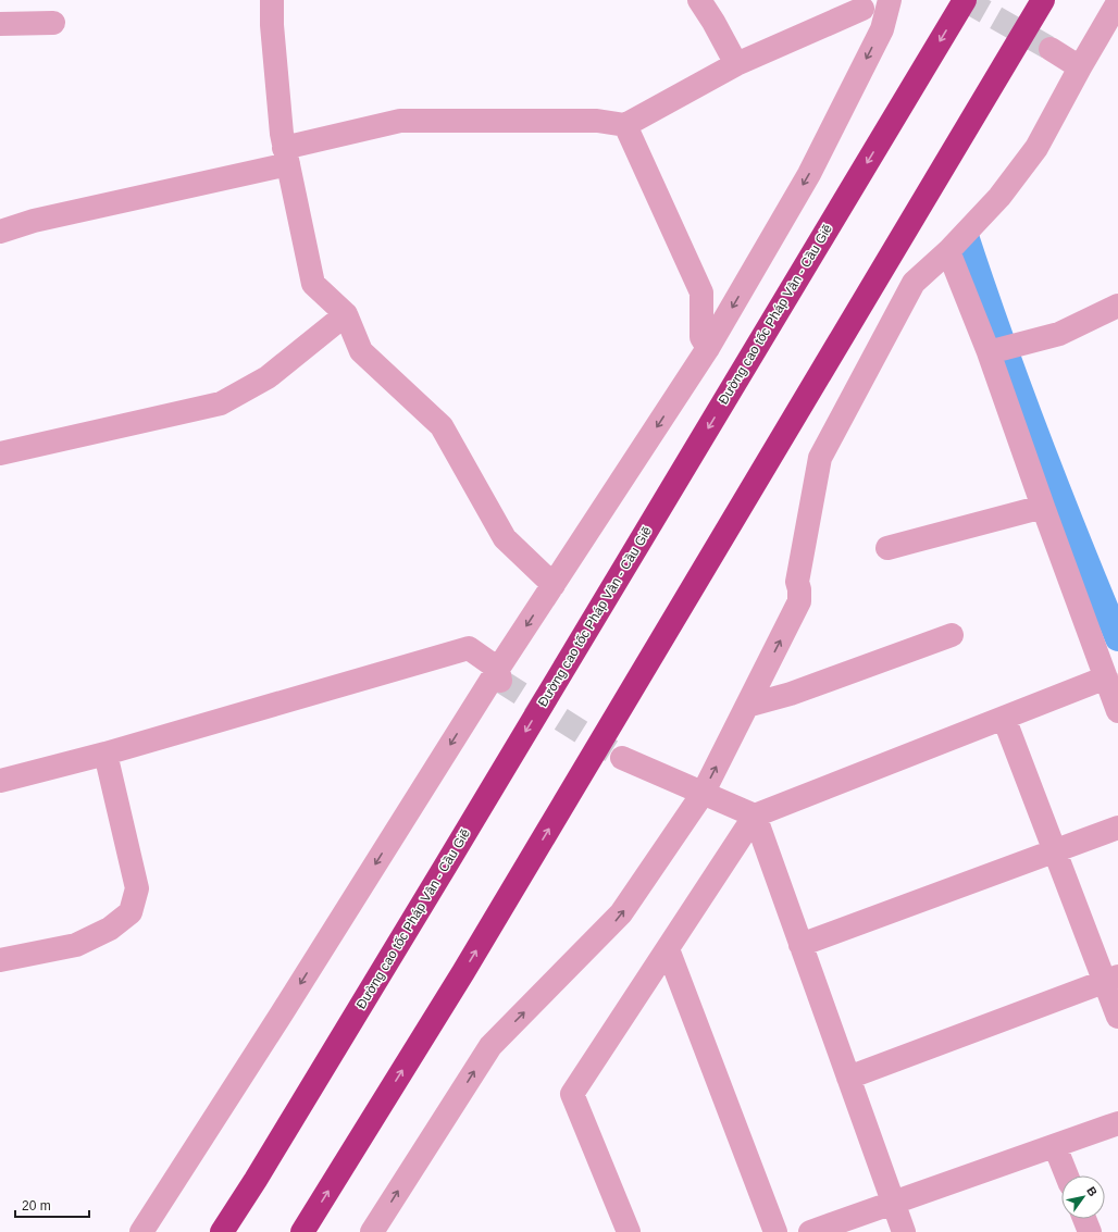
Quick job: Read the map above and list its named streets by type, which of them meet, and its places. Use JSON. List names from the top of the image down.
{
  "streets": {
    "highway": ["Đường cao tốc Pháp Vân - Cầu Giẽ"]
  },
  "scale_bar": "20 m",
  "north": "top right"
}
